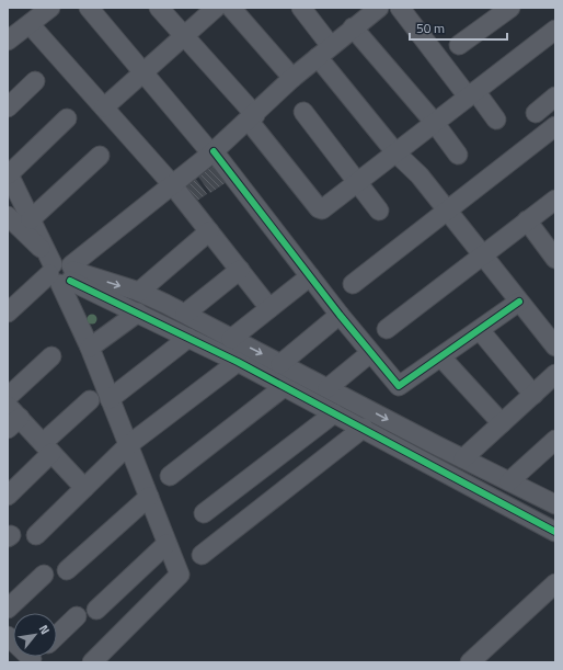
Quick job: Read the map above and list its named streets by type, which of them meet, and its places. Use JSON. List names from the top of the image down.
{
  "scale_bar": "50 m",
  "north": "top right"
}
